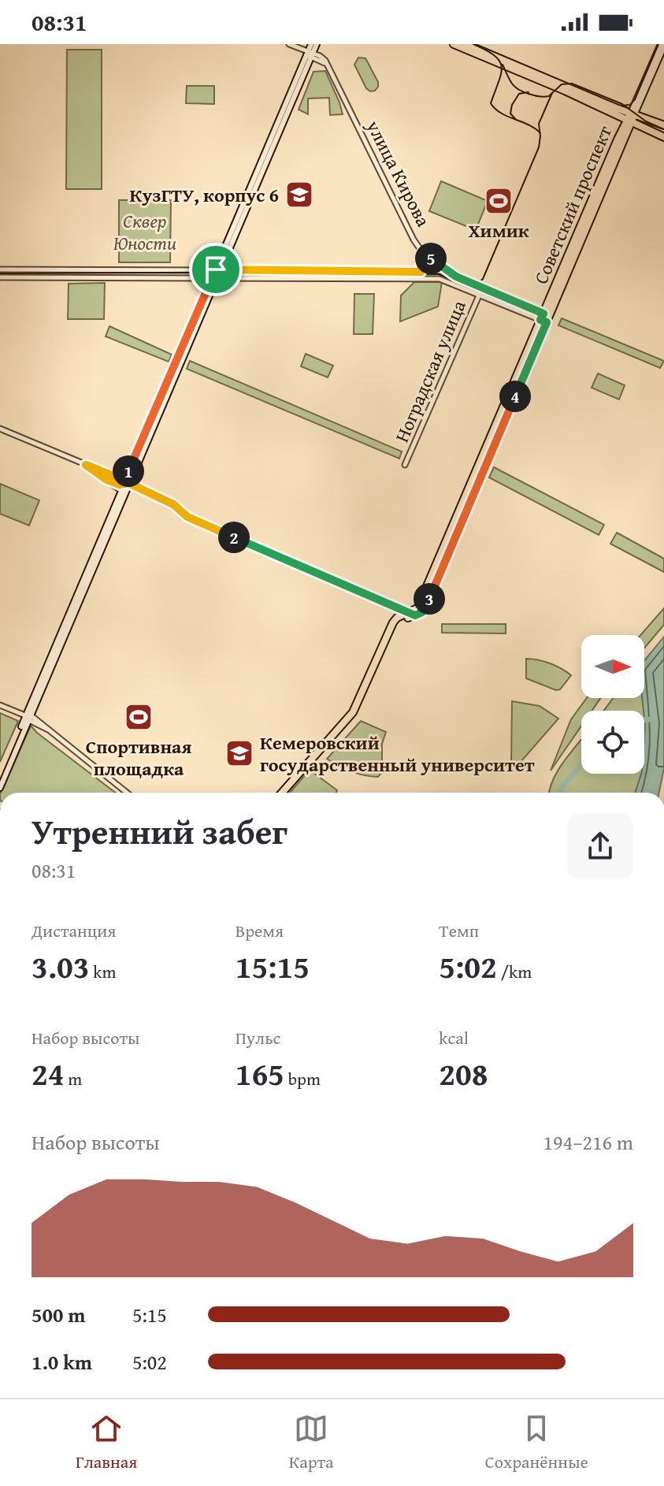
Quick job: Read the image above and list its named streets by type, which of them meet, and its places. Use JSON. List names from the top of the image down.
{
  "streets": {
    "main road": ["Советский проспект"],
    "street": ["улица Кирова", "Ноградская улица"]
  },
  "crossings": [
    ["улица Кирова", "Советский проспект"],
    ["улица Кирова", "Ноградская улица"]
  ],
  "parks": ["Сквер Юности"],
  "places": {
    "school or university": ["КузГТУ, корпус 6", "Кемеровский государственный университет"],
    "sports": ["Химик", "Спортивная площадка"]
  },
  "north": "right",
  "page": {
    "status": "08:31",
    "pins": [
      "5",
      "4",
      "1",
      "2",
      "3"
    ],
    "heading": ["Утренний забег", "08:31"],
    "stats": [
      ["Дистанция", "3.03 km"],
      ["Время", "15:15"],
      ["Темп", "5:02 /km"],
      ["Набор высоты", "24 m"],
      ["Пульс", "165 bpm"],
      ["kcal", "208"]
    ],
    "chart": ["Набор высоты", "194–216 m"],
    "list": [
      {
        "name": "500 m",
        "note": "5:15"
      },
      {
        "name": "1.0 km",
        "note": "5:02"
      }
    ],
    "tabs": ["Главная", "Карта", "Сохранённые"]
  }
}
